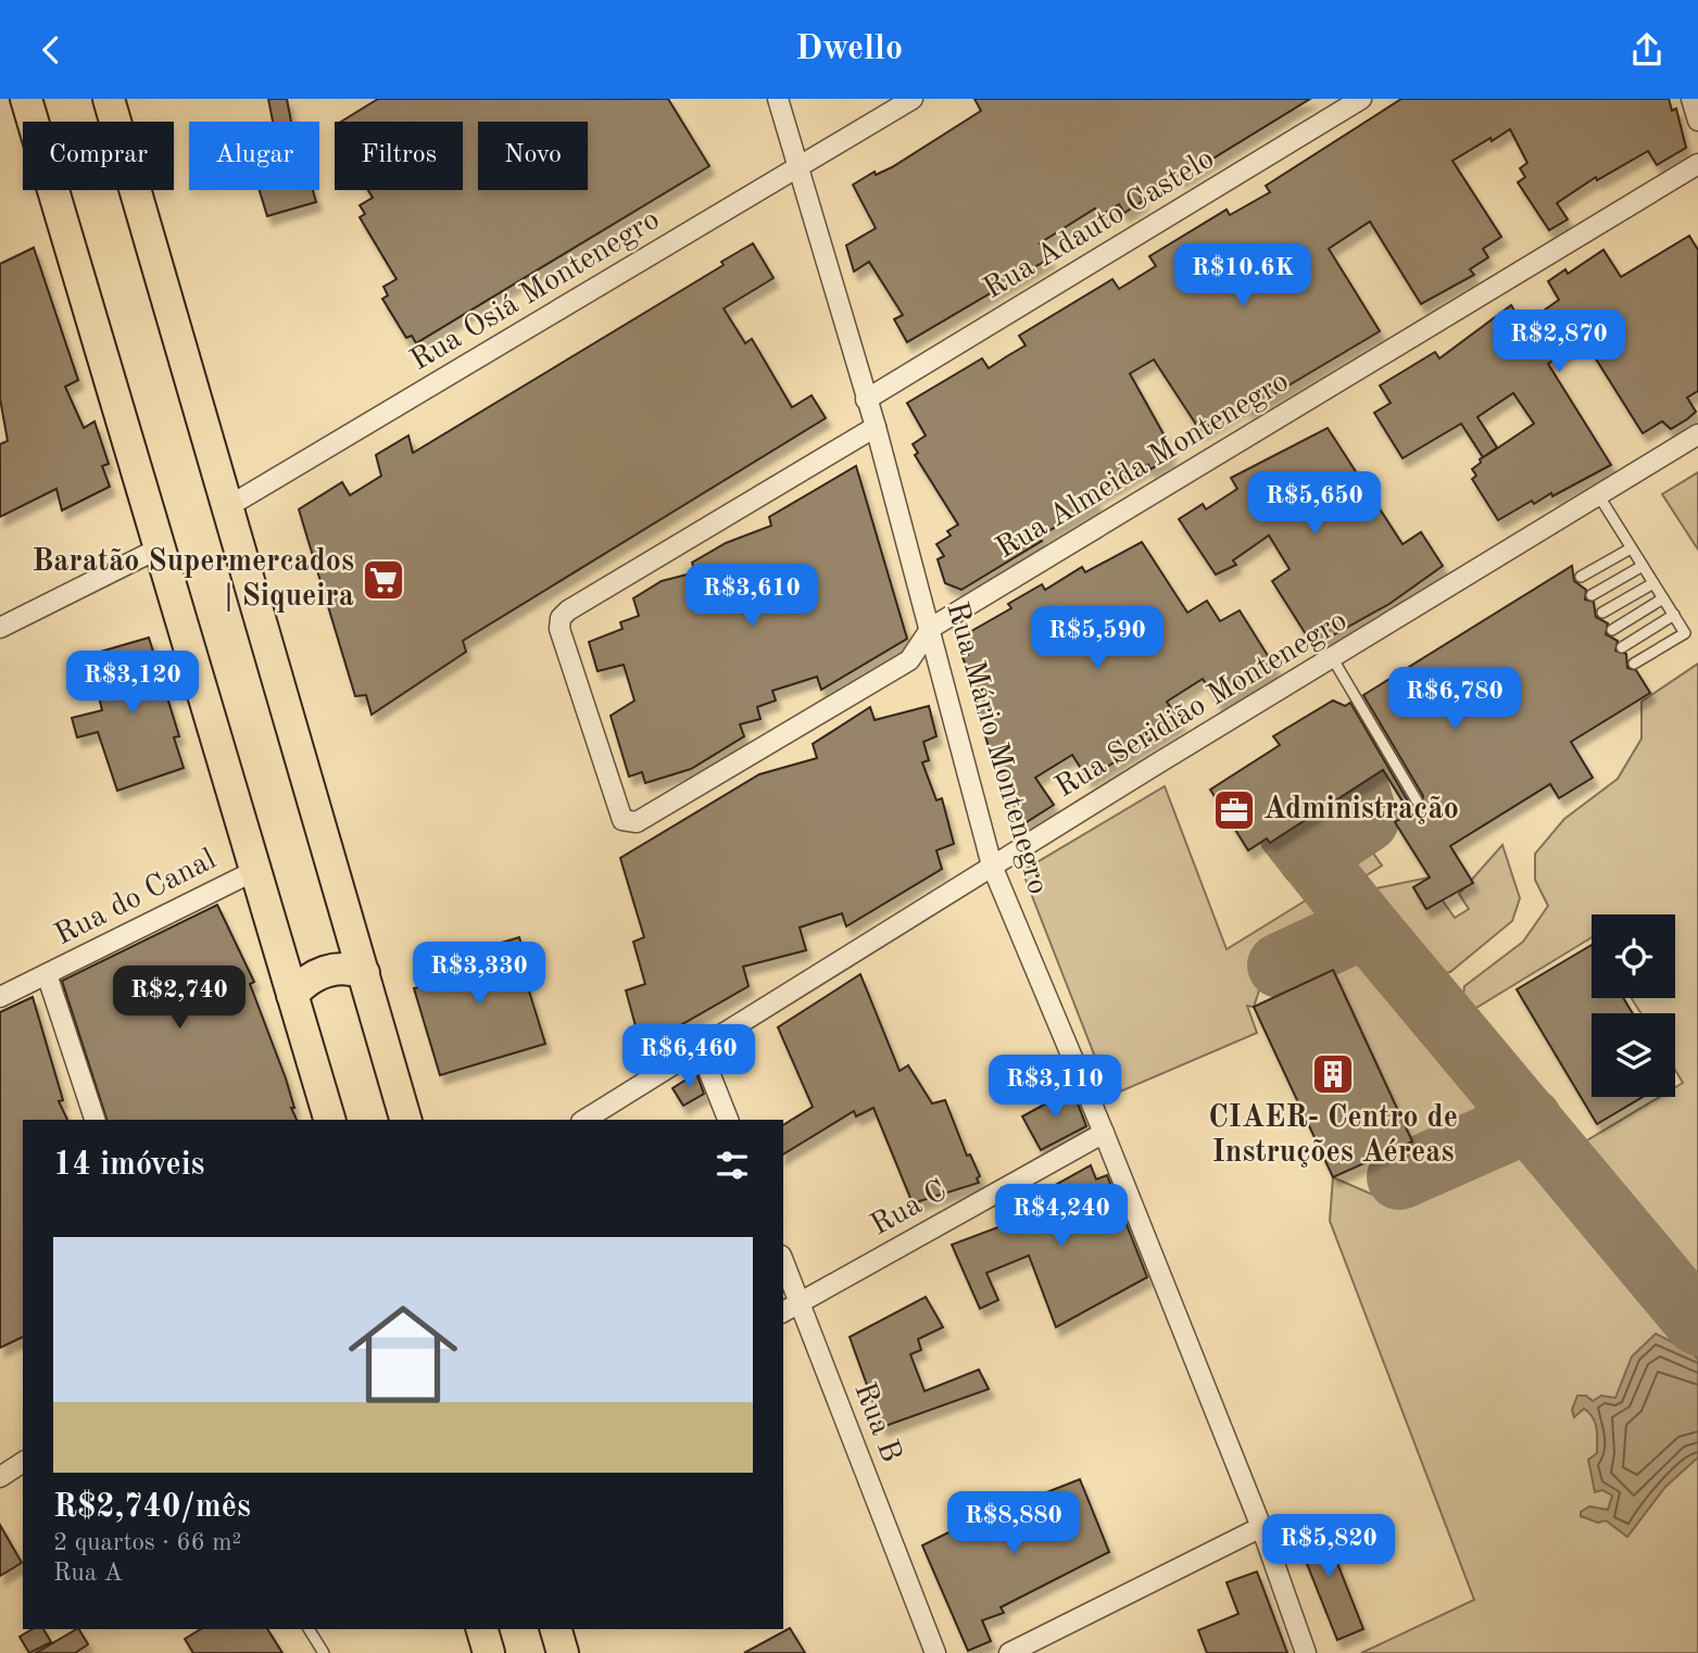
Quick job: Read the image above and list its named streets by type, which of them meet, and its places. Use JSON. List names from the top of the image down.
{
  "streets": {
    "street": [
      "Rua Adauto Castelo",
      "Rua Osiá Montenegro",
      "Rua Almeida Montenegro",
      "Rua Seridião Montenegro",
      "Rua Mário Montenegro",
      "Rua do Canal",
      "Rua C",
      "Rua B"
    ]
  },
  "crossings": [
    ["Rua Adauto Castelo", "Rua Mário Montenegro"],
    ["Rua Osiá Montenegro", "Rua Mário Montenegro"],
    ["Rua Almeida Montenegro", "Rua Mário Montenegro"],
    ["Rua Seridião Montenegro", "Rua Mário Montenegro"],
    ["Rua Mário Montenegro", "Rua C"],
    ["Rua C", "Rua B"]
  ],
  "places": {
    "supermarket": ["Baratão Supermercados | Siqueira"],
    "office": ["Administração"],
    "building": ["CIAER- Centro de Instruções Aéreas"]
  },
  "page": {
    "header": "Dwello",
    "chip": [
      "Comprar",
      "Alugar",
      "Filtros",
      "Novo"
    ],
    "price": [
      "R$10.6K",
      "R$2,870",
      "R$5,650",
      "R$3,610",
      "R$5,590",
      "R$3,120",
      "R$6,780",
      "R$3,330",
      "R$2,740",
      "R$6,460",
      "R$3,110",
      "R$4,240",
      "R$8,880",
      "R$5,820"
    ],
    "heading": "14 imóveis",
    "list": [
      {
        "name": "R$2,740/mês",
        "note": "2 quartos · 66 m² · Rua A"
      }
    ]
  }
}
